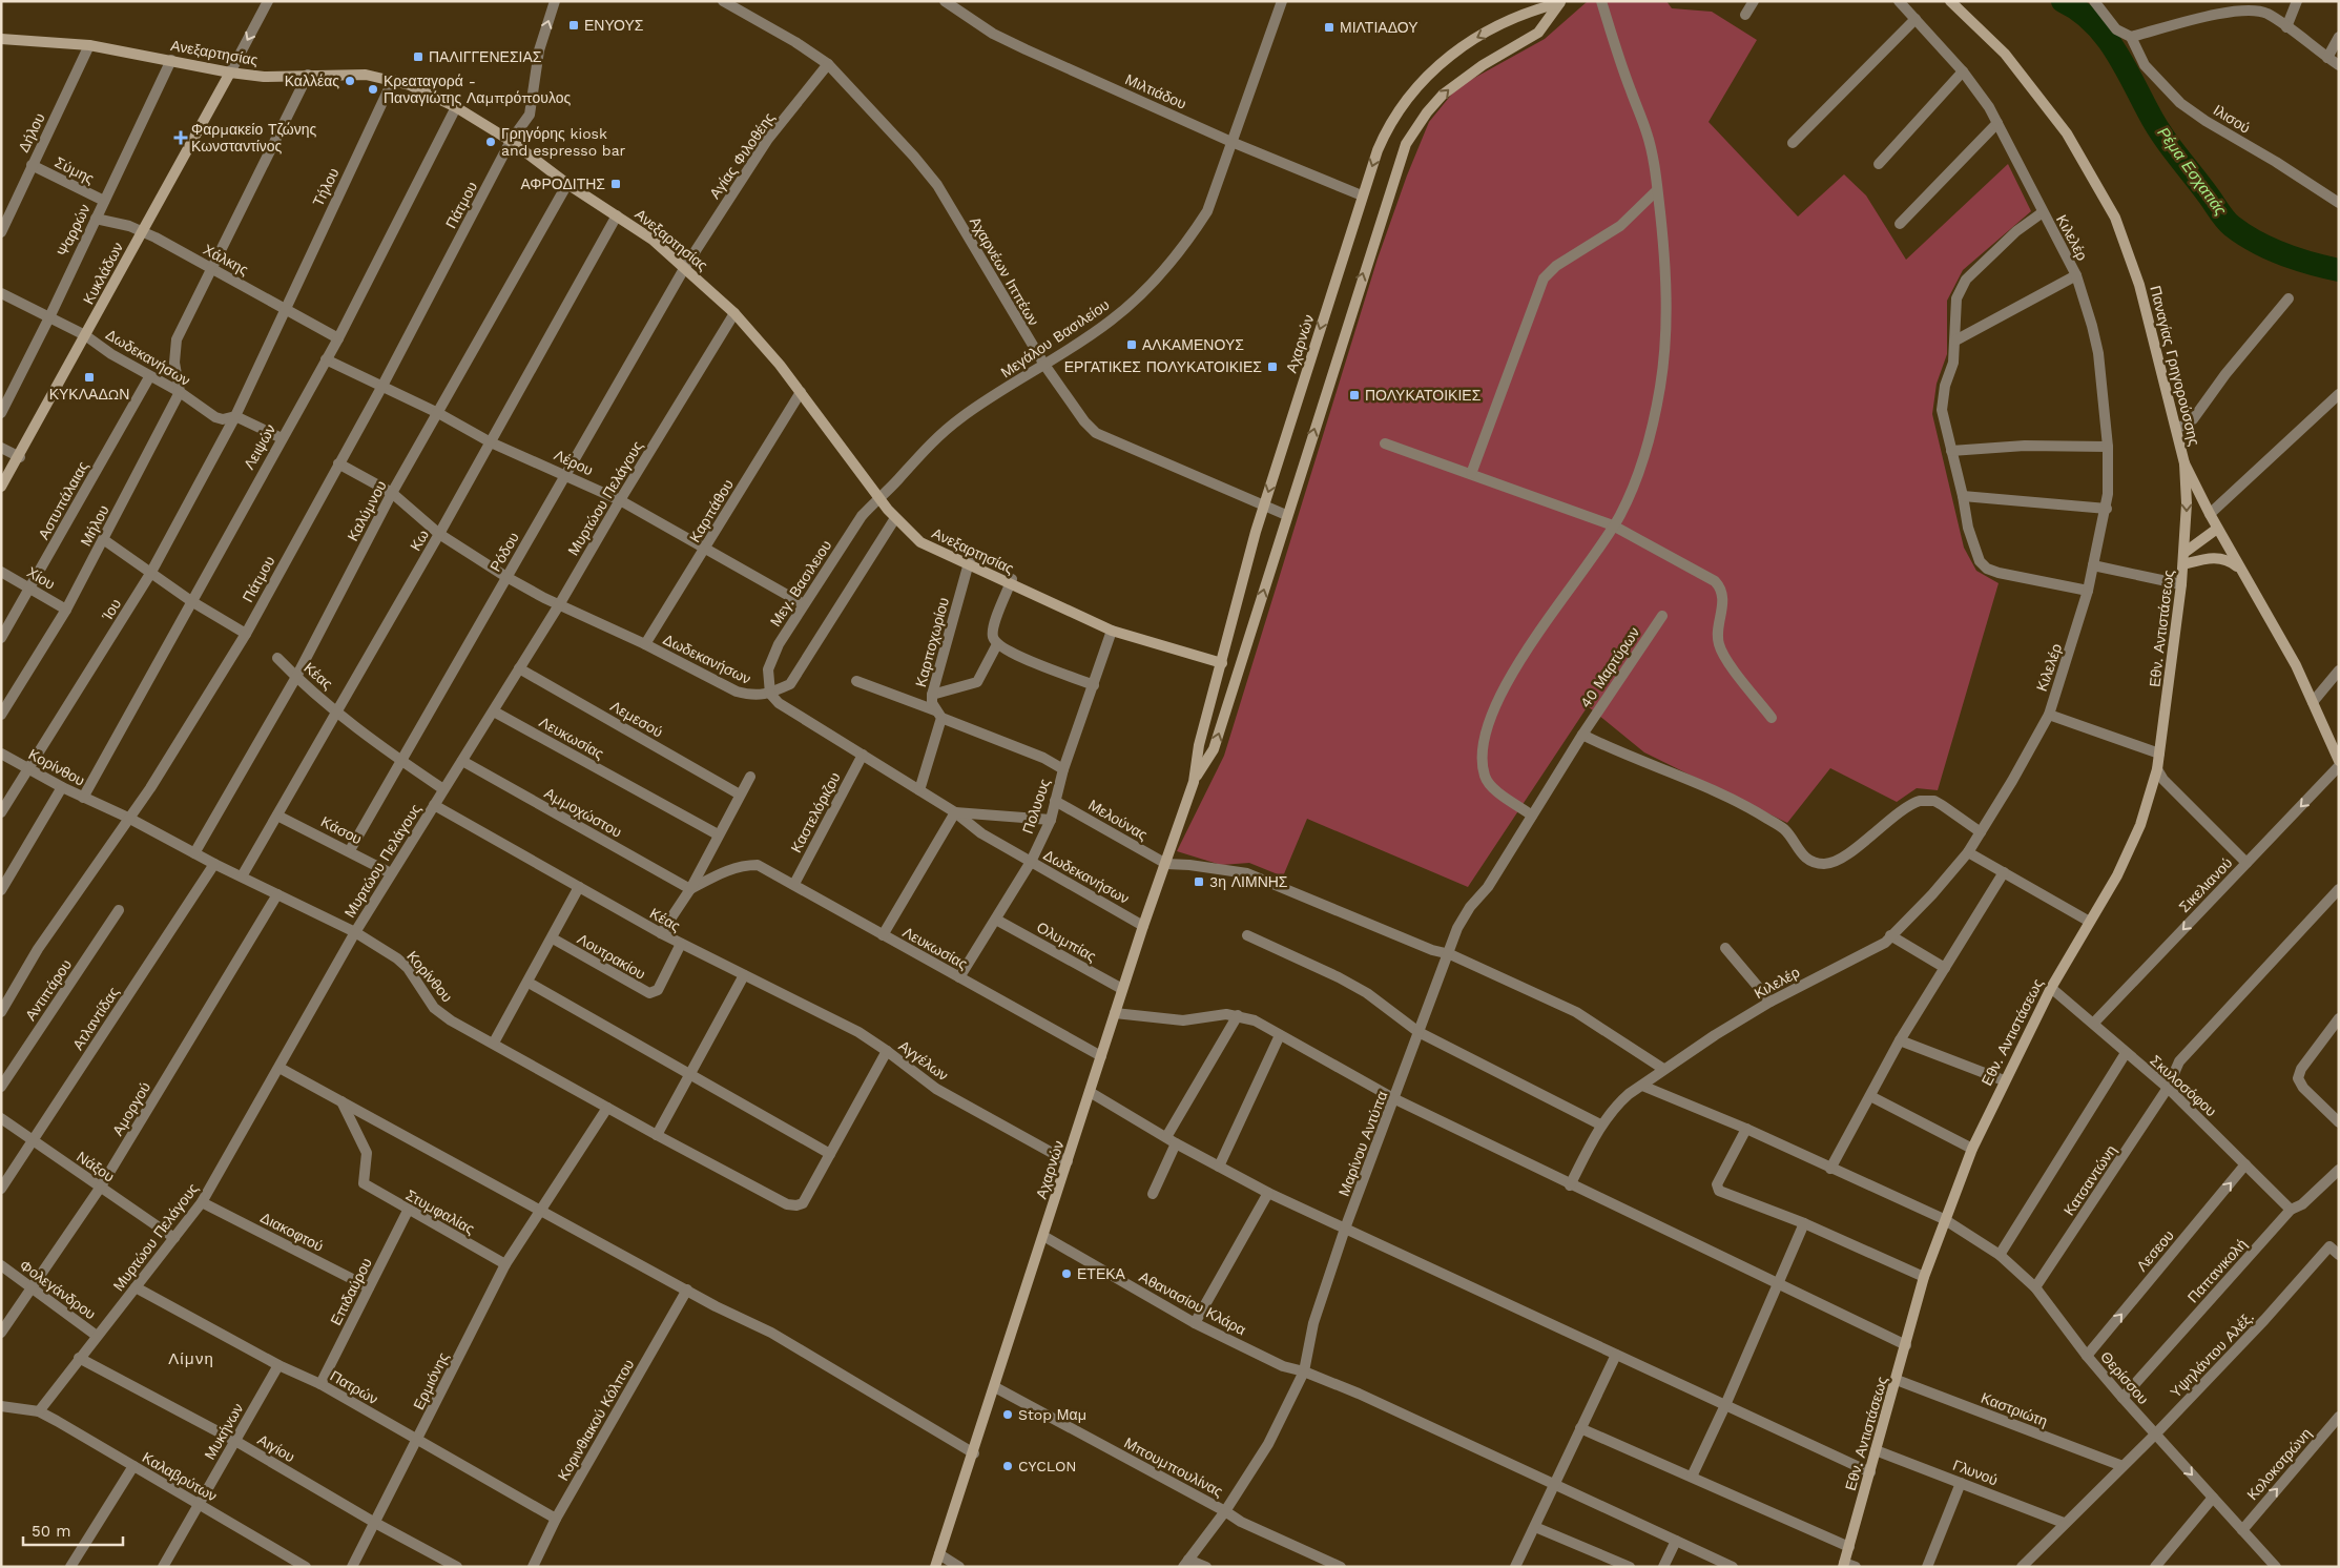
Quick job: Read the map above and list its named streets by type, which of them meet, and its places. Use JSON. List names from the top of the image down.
{
  "streets": {
    "street": [
      "Ανεξαρτησίας",
      "Μιλτιάδου",
      "Ιλισού",
      "Δήλου",
      "Αγίας Φιλοθέης",
      "Σύμης",
      "Τήλου",
      "Πάτμου",
      "Ψαρρών",
      "Κιλελέρ",
      "Χάλκης",
      "Αχαρνέων Ιππέων",
      "Κυκλάδων",
      "Μεγάλου Βασιλείου",
      "Αχαρνών",
      "Δωδεκανήσων",
      "Παναγίας Γρηγορούσσης",
      "Λειψών",
      "Λέρου",
      "Μυρτώου Πελάγους",
      "Αστυπάλαιας",
      "Καλύμνου",
      "Καρπάθου",
      "Μήλου",
      "Κω",
      "Ρόδου",
      "Χίου",
      "Μεγ. Βασιλειου",
      "Ίου",
      "Εθν. Αντιστάσεως",
      "Καρποχωρίου",
      "40 Μαρτύρων",
      "Κέας",
      "Λεμεσού",
      "Λευκωσίας",
      "Κορίνθου",
      "Πολυους",
      "Αμμοχώστου",
      "Καστελόριζου",
      "Μελούνας",
      "Κάσου",
      "Σικελιανού",
      "Ολυμπίας",
      "Λουτρακίου",
      "Αντιπάρου",
      "Ατλαντίδας",
      "Αγγέλων",
      "Σκυλοσόφου",
      "Αμοργού",
      "Μαρίνου Αντύπα",
      "Νάξου",
      "Κατσαντώνη",
      "Στυμφαλίας",
      "Διακοφτού",
      "Λεσεου",
      "Παπανικολή",
      "Φολεγάνδρου",
      "Επιδαύρου",
      "Αθανασίου Κλάρα",
      "Υψηλάντου Αλέξ.",
      "Θερίσσου",
      "Ερμιόνης",
      "Πατρών",
      "Καστριώτη",
      "Κορινθιακού Κόλπου",
      "Μυκήνων",
      "Αιγίου",
      "Κολοκοτρώνη",
      "Μπουμπουλίνας",
      "Γλυνού",
      "Καλαβρύτων"
    ]
  },
  "crossings": [
    ["Ανεξαρτησίας", "Δήλου"],
    ["Ανεξαρτησίας", "Αγίας Φιλοθέης"],
    ["Ανεξαρτησίας", "Τήλου"],
    ["Ανεξαρτησίας", "Πάτμου"],
    ["Ανεξαρτησίας", "Ψαρρών"],
    ["Ανεξαρτησίας", "Κυκλάδων"],
    ["Ανεξαρτησίας", "Μεγάλου Βασιλείου"],
    ["Ανεξαρτησίας", "Αχαρνών"],
    ["Ανεξαρτησίας", "Λειψών"],
    ["Ανεξαρτησίας", "Μυρτώου Πελάγους"],
    ["Ανεξαρτησίας", "Καλύμνου"],
    ["Ανεξαρτησίας", "Καρπάθου"],
    ["Ανεξαρτησίας", "Κω"],
    ["Ανεξαρτησίας", "Ρόδου"],
    ["Ανεξαρτησίας", "Μεγ. Βασιλειου"],
    ["Ανεξαρτησίας", "Καρποχωρίου"],
    ["Ανεξαρτησίας", "Πολυους"],
    ["Μιλτιάδου", "Μεγάλου Βασιλείου"],
    ["Μιλτιάδου", "Αχαρνών"],
    ["Δήλου", "Σύμης"],
    ["Αγίας Φιλοθέης", "Αχαρνέων Ιππέων"],
    ["Αγίας Φιλοθέης", "Ρόδου"],
    ["Σύμης", "Ψαρρών"],
    ["Τήλου", "Χάλκης"],
    ["Τήλου", "Δωδεκανήσων"],
    ["Τήλου", "Ίου"],
    ["Πάτμου", "Δωδεκανήσων"],
    ["Πάτμου", "Λέρου"],
    ["Πάτμου", "Κορίνθου"],
    ["Ψαρρών", "Χάλκης"],
    ["Ψαρρών", "Δωδεκανήσων"],
    ["Κιλελέρ", "Θερίσσου"],
    ["Χάλκης", "Κυκλάδων"],
    ["Χάλκης", "Λειψών"],
    ["Αχαρνέων Ιππέων", "Μεγάλου Βασιλείου"],
    ["Αχαρνέων Ιππέων", "Αχαρνών"],
    ["Κυκλάδων", "Δωδεκανήσων"],
    ["Μεγάλου Βασιλείου", "Μεγ. Βασιλειου"],
    ["Αχαρνών", "Δωδεκανήσων"],
    ["Αχαρνών", "Λευκωσίας"],
    ["Αχαρνών", "Μελούνας"],
    ["Αχαρνών", "Ολυμπίας"],
    ["Αχαρνών", "Αγγέλων"],
    ["Αχαρνών", "Αθανασίου Κλάρα"],
    ["Αχαρνών", "Μπουμπουλίνας"],
    ["Δωδεκανήσων", "Λειψών"],
    ["Δωδεκανήσων", "Μυρτώου Πελάγους"],
    ["Δωδεκανήσων", "Αστυπάλαιας"],
    ["Δωδεκανήσων", "Καλύμνου"],
    ["Δωδεκανήσων", "Καρπάθου"],
    ["Δωδεκανήσων", "Μήλου"],
    ["Δωδεκανήσων", "Κω"],
    ["Δωδεκανήσων", "Ρόδου"],
    ["Δωδεκανήσων", "Μεγ. Βασιλειου"],
    ["Δωδεκανήσων", "Ίου"],
    ["Δωδεκανήσων", "Καρποχωρίου"],
    ["Δωδεκανήσων", "Πολυους"],
    ["Δωδεκανήσων", "Καστελόριζου"],
    ["Παναγίας Γρηγορούσσης", "Εθν. Αντιστάσεως"],
    ["Λειψών", "Λέρου"],
    ["Λειψών", "Κορίνθου"],
    ["Λέρου", "Μυρτώου Πελάγους"],
    ["Λέρου", "Καλύμνου"],
    ["Λέρου", "Καρπάθου"],
    ["Λέρου", "Κω"],
    ["Λέρου", "Ρόδου"],
    ["Λέρου", "Μεγ. Βασιλειου"],
    ["Μυρτώου Πελάγους", "Κέας"],
    ["Μυρτώου Πελάγους", "Λεμεσού"],
    ["Μυρτώου Πελάγους", "Λευκωσίας"],
    ["Μυρτώου Πελάγους", "Κορίνθου"],
    ["Μυρτώου Πελάγους", "Αμμοχώστου"],
    ["Μυρτώου Πελάγους", "Κάσου"],
    ["Μυρτώου Πελάγους", "Νάξου"],
    ["Μυρτώου Πελάγους", "Διακοφτού"],
    ["Μυρτώου Πελάγους", "Φολεγάνδρου"],
    ["Μυρτώου Πελάγους", "Πατρών"],
    ["Μυρτώου Πελάγους", "Αιγίου"],
    ["Μυρτώου Πελάγους", "Καλαβρύτων"],
    ["Αστυπάλαιας", "Χίου"],
    ["Καλύμνου", "Κέας"],
    ["Καλύμνου", "Κορίνθου"],
    ["Μήλου", "Χίου"],
    ["Κω", "Κέας"],
    ["Κω", "Κορίνθου"],
    ["Κω", "Κάσου"],
    ["Ρόδου", "Κέας"],
    ["Ρόδου", "Κάσου"],
    ["Ίου", "Κορίνθου"],
    ["Εθν. Αντιστάσεως", "Σκυλοσόφου"],
    ["Εθν. Αντιστάσεως", "Θερίσσου"],
    ["Εθν. Αντιστάσεως", "Καστριώτη"],
    ["Εθν. Αντιστάσεως", "Γλυνού"],
    ["40 Μαρτύρων", "Μαρίνου Αντύπα"],
    ["Κέας", "Λουτρακίου"],
    ["Κέας", "Αγγέλων"],
    ["Λευκωσίας", "Πολυους"],
    ["Λευκωσίας", "Αμμοχώστου"],
    ["Λευκωσίας", "Καστελόριζου"],
    ["Κορίνθου", "Ατλαντίδας"],
    ["Κορίνθου", "Αγγέλων"],
    ["Κορίνθου", "Αμοργού"],
    ["Κορίνθου", "Ερμιόνης"],
    ["Πολυους", "Μελούνας"],
    ["Πολυους", "Ολυμπίας"],
    ["Σικελιανού", "Σκυλοσόφου"],
    ["Ατλαντίδας", "Νάξου"],
    ["Σκυλοσόφου", "Κατσαντώνη"],
    ["Σκυλοσόφου", "Λεσεου"],
    ["Σκυλοσόφου", "Παπανικολή"],
    ["Αμοργού", "Νάξου"],
    ["Αμοργού", "Φολεγάνδρου"],
    ["Μαρίνου Αντύπα", "Αθανασίου Κλάρα"],
    ["Μαρίνου Αντύπα", "Μπουμπουλίνας"],
    ["Κατσαντώνη", "Θερίσσου"],
    ["Στυμφαλίας", "Επιδαύρου"],
    ["Στυμφαλίας", "Ερμιόνης"],
    ["Διακοφτού", "Επιδαύρου"],
    ["Λεσεου", "Θερίσσου"],
    ["Παπανικολή", "Θερίσσου"],
    ["Επιδαύρου", "Πατρών"],
    ["Υψηλάντου Αλέξ.", "Θερίσσου"],
    ["Υψηλάντου Αλέξ.", "Καστριώτη"],
    ["Υψηλάντου Αλέξ.", "Γλυνού"],
    ["Θερίσσου", "Κολοκοτρώνη"],
    ["Ερμιόνης", "Πατρών"],
    ["Ερμιόνης", "Αιγίου"],
    ["Πατρών", "Κορινθιακού Κόλπου"],
    ["Πατρών", "Μυκήνων"],
    ["Μυκήνων", "Αιγίου"],
    ["Μυκήνων", "Καλαβρύτων"]
  ],
  "one_way": ["Σικελιανού", "Λεσεου", "Κολοκοτρώνη"],
  "districts": ["Λίμνη"],
  "water": ["Ρέμα Εσχατιάς"],
  "places": {
    "transit": [
      "ΕΝΥΟΥΣ",
      "ΜΙΛΤΙΑΔΟΥ",
      "ΠΑΛΙΓΓΕΝΕΣΙΑΣ",
      "ΑΦΡΟΔΙΤΗΣ",
      "ΑΛΚΑΜΕΝΟΥΣ",
      "ΕΡΓΑΤΙΚΕΣ ΠΟΛΥΚΑΤΟΙΚΙΕΣ",
      "ΚΥΚΛΑΔΩΝ",
      "ΠΟΛΥΚΑΤΟΙΚΙΕΣ",
      "3η ΛΙΜΝΗΣ"
    ],
    "other": [
      "Καλλέας",
      "Κρεαταγορά - Παναγιώτης Λαμπρόπουλος",
      "Γρηγόρης kiosk and espresso bar",
      "ΕΤΕΚΑ",
      "Stop Μαμ",
      "CYCLON"
    ],
    "health": ["Φαρμακείο Τζώνης Κωνσταντίνος"]
  },
  "scale_bar": "50 m"
}
